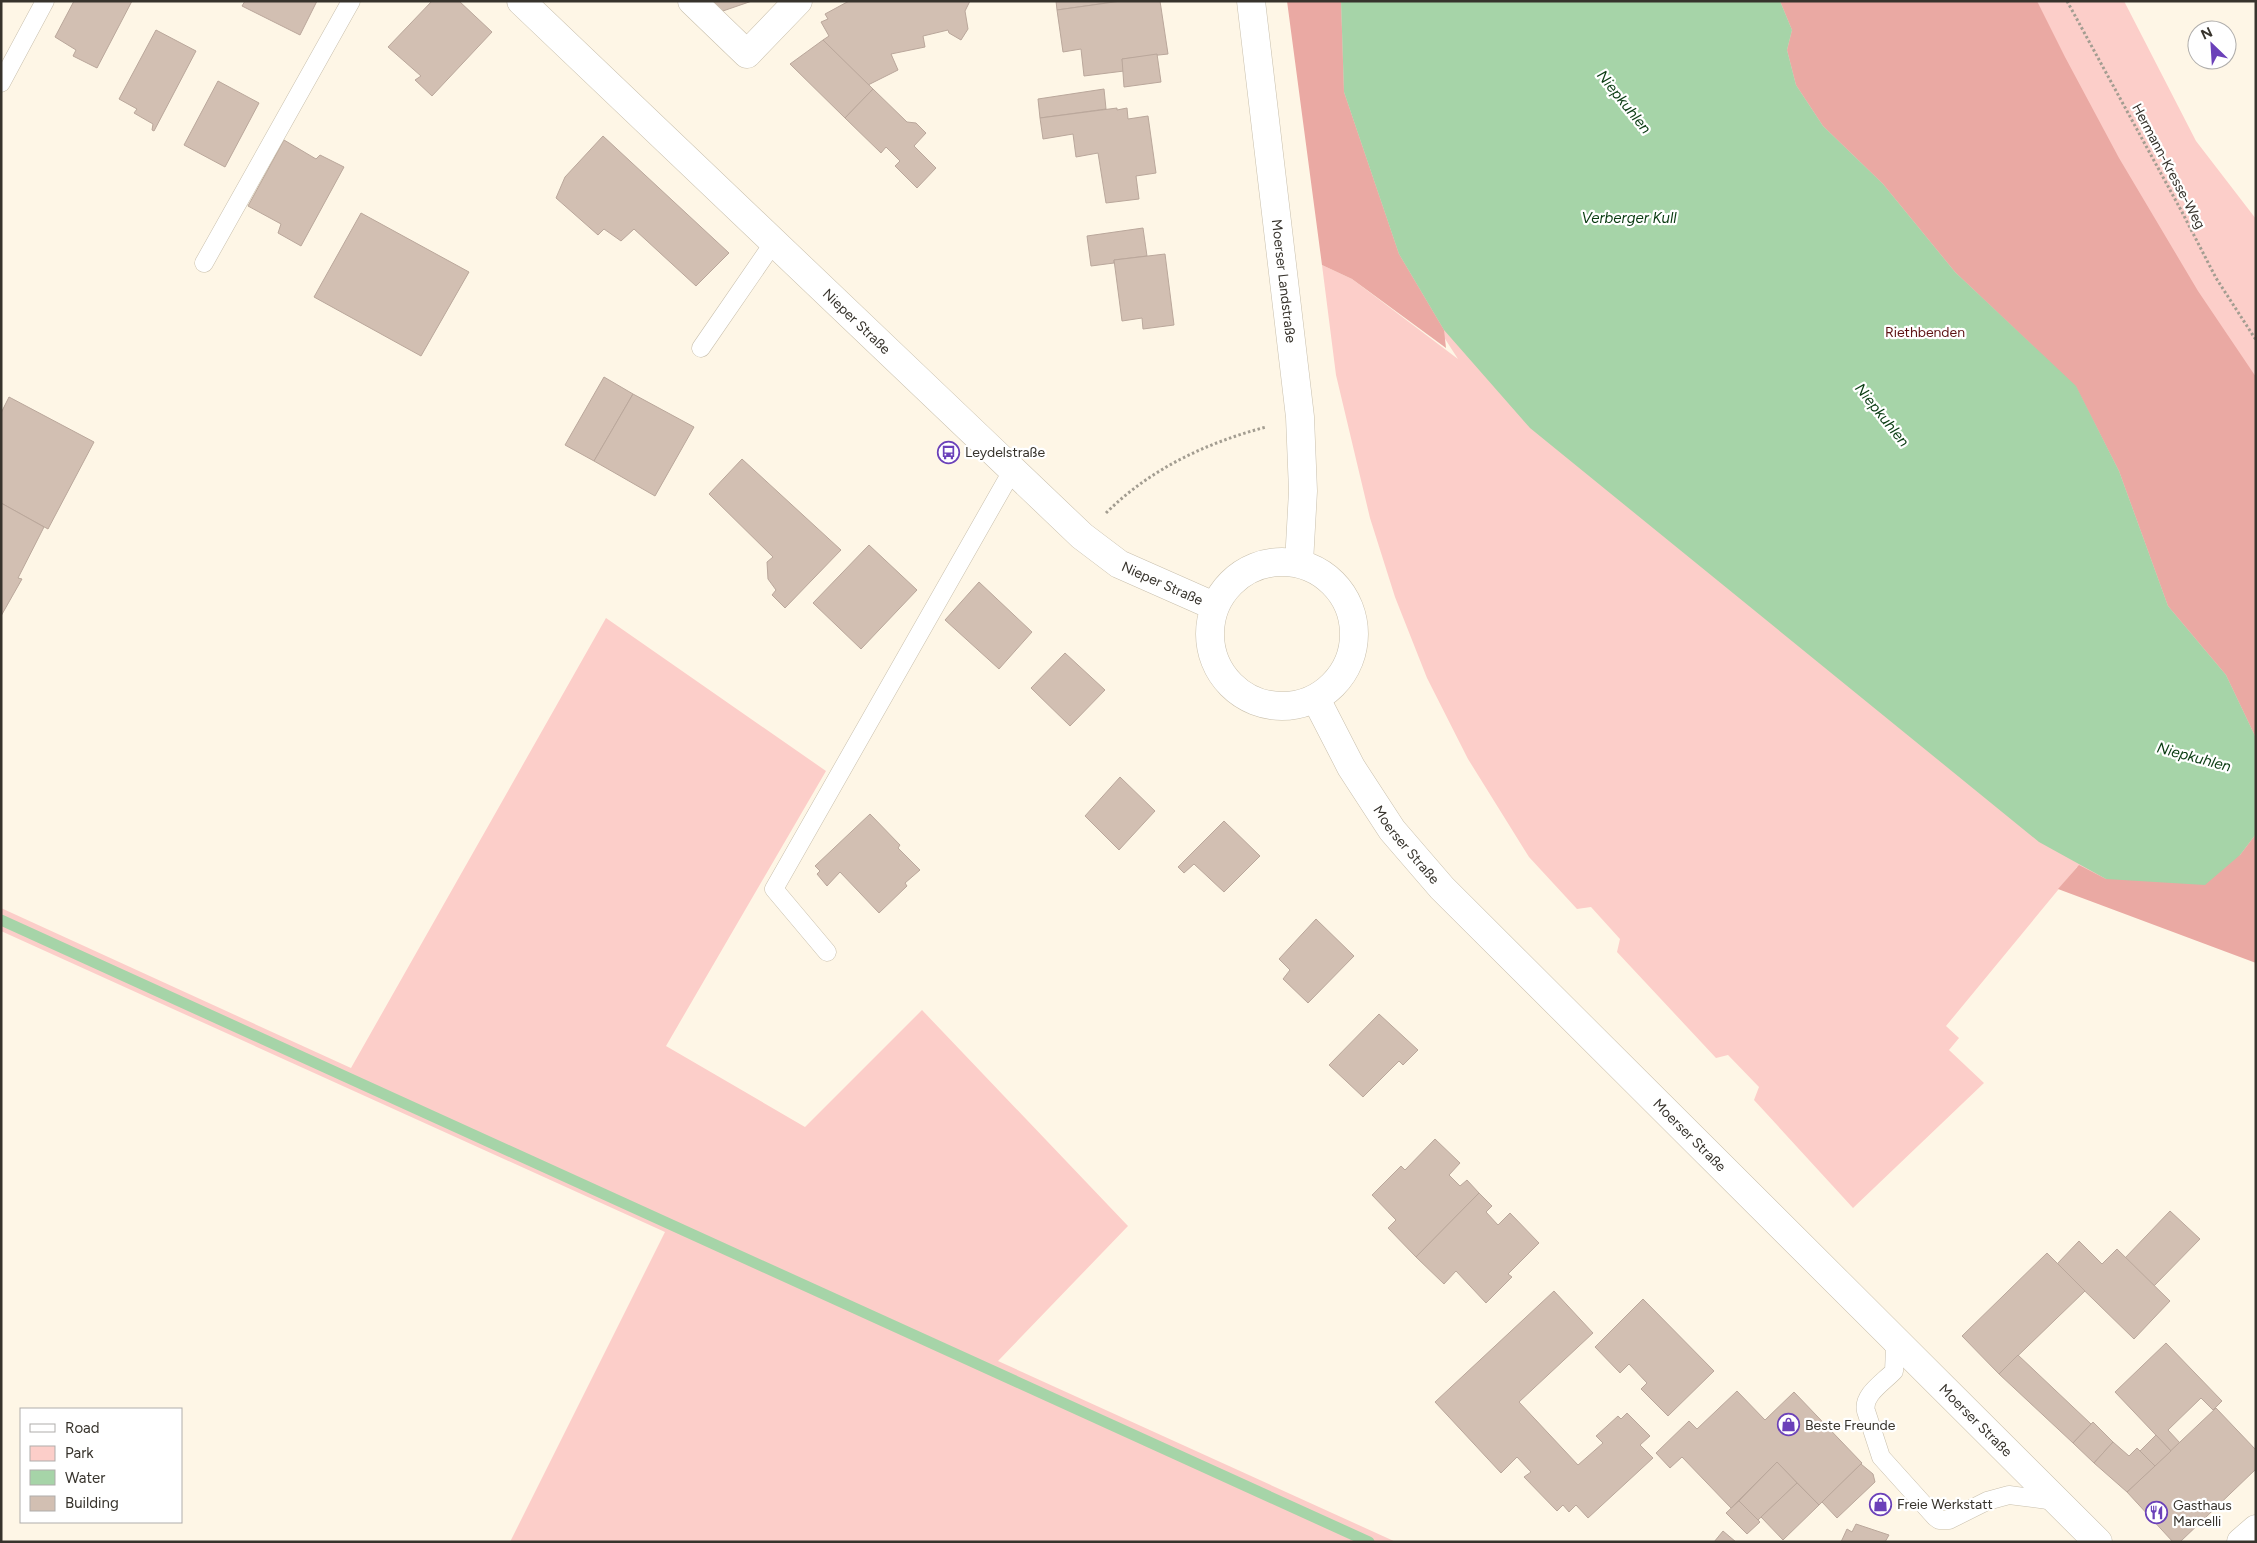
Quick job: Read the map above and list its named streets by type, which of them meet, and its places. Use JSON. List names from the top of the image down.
{
  "streets": {
    "main road": ["Moerser Landstraße", "Nieper Straße", "Moerser Straße"],
    "path": ["Hermann-Kresse-Weg"]
  },
  "crossings": [
    ["Moerser Landstraße", "Nieper Straße"],
    ["Moerser Landstraße", "Moerser Straße"],
    ["Nieper Straße", "Moerser Straße"]
  ],
  "water": ["Niepkuhlen", "Verberger Kull"],
  "parks": ["Riethbenden"],
  "places": {
    "bus stop": ["Leydelstraße"],
    "shop": ["Beste Freunde", "Freie Werkstatt"],
    "restaurant": ["Gasthaus Marcelli"]
  },
  "legend": [
    "Road",
    "Park",
    "Water",
    "Building"
  ],
  "north": "top left"
}
